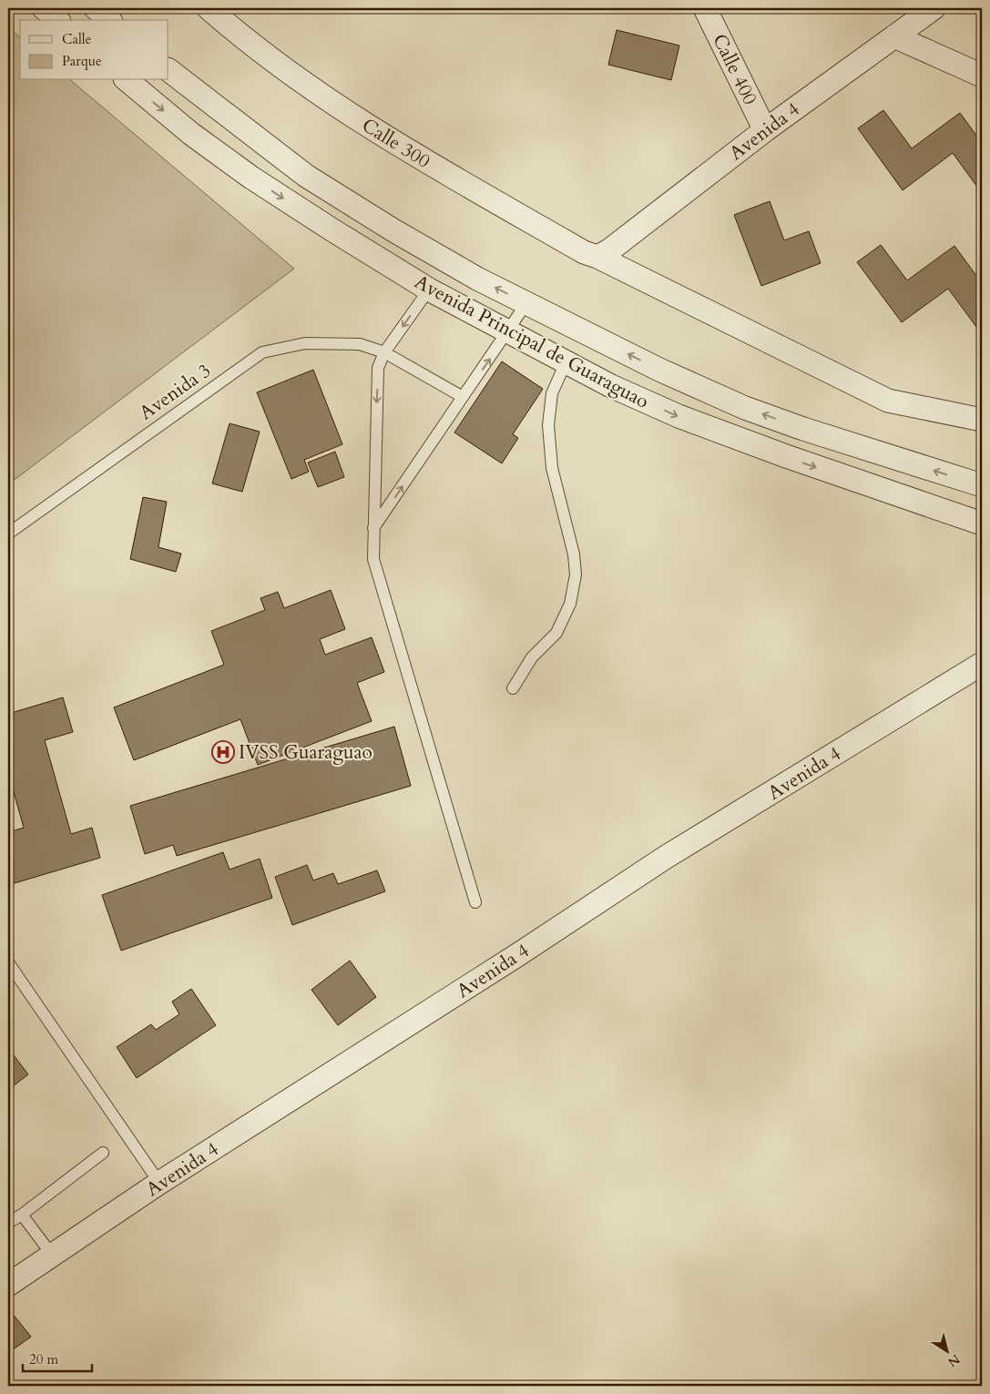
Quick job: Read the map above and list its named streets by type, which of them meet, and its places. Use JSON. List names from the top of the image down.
{
  "streets": {
    "street": [
      "Calle 400",
      "Avenida 4",
      "Calle 300",
      "Avenida Principal de Guaraguao"
    ],
    "lane": ["Avenida 3"]
  },
  "crossings": [
    ["Calle 400", "Avenida 4"],
    ["Avenida 4", "Calle 300"]
  ],
  "places": {
    "hospital": ["IVSS Guaraguao"]
  },
  "legend": ["Calle", "Parque"],
  "scale_bar": "20 m",
  "north": "bottom right"
}
